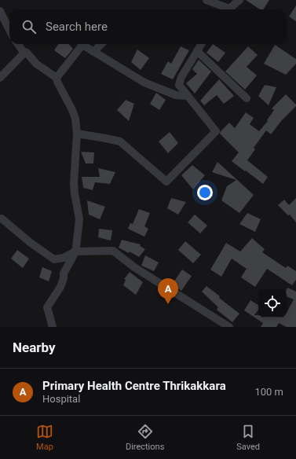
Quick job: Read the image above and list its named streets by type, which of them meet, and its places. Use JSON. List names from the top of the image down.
{
  "page": {
    "search": "Search here",
    "pins": "A",
    "heading": "Nearby",
    "list": [
      {
        "mark": "A",
        "name": "Primary Health Centre Thrikakkara",
        "note": "Hospital",
        "value": "100 m"
      }
    ],
    "nav": ["Map", "Directions", "Saved"]
  }
}
